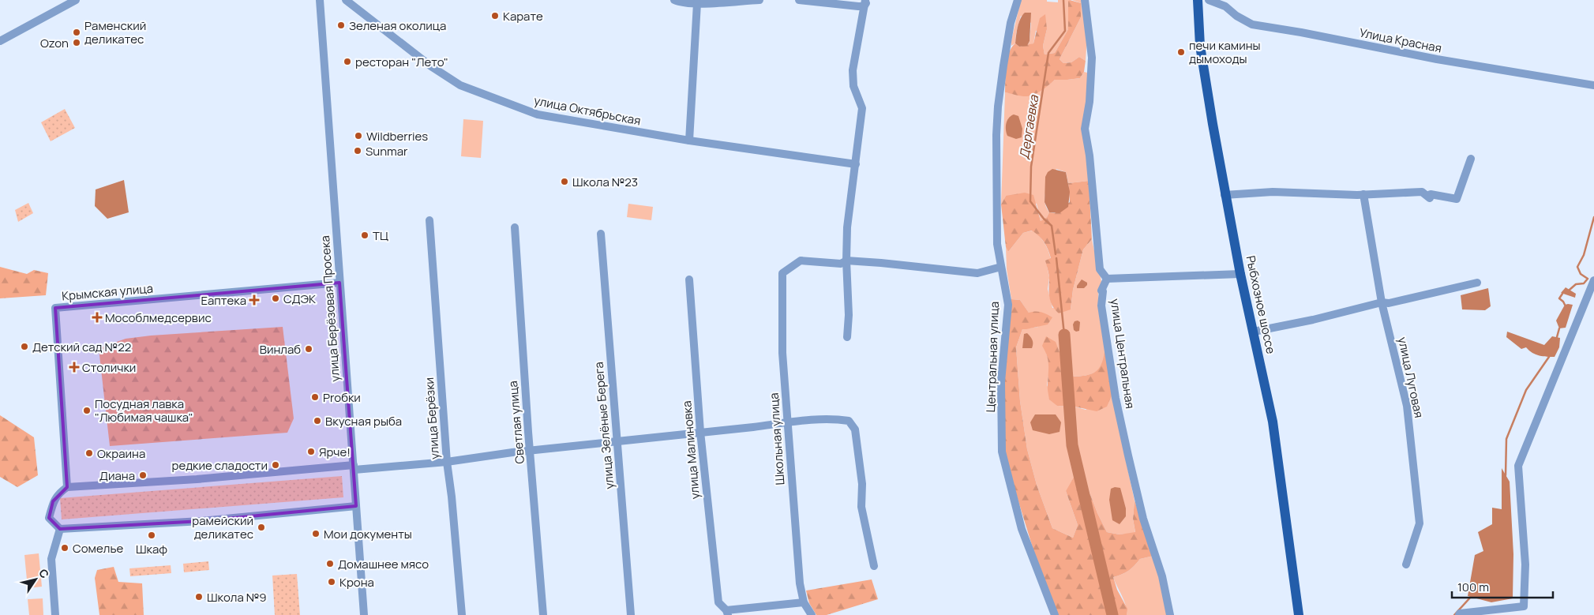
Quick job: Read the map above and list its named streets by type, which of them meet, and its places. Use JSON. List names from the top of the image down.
{
  "streets": {
    "main road": ["Рыбхозное шоссе"],
    "street": [
      "Улица Красная",
      "улица Октябрьская",
      "Крымская улица",
      "улица Берёзовая Просека",
      "улица Центральная",
      "Центральная улица",
      "улица Луговая",
      "улица Берёзки",
      "Светлая улица",
      "улица Зелёные Берега",
      "Школьная улица",
      "улица Малиновка"
    ]
  },
  "crossings": [
    ["Крымская улица", "улица Берёзовая Просека"]
  ],
  "water": ["Дергаевка"],
  "places": {
    "other": [
      "Карате",
      "Зеленая околица",
      "Раменский деликатес",
      "Ozon",
      "печи камины дымоходы",
      "ресторан \"Лето\"",
      "Wildberries",
      "Sunmar",
      "Школа №23",
      "ТЦ",
      "СДЭК",
      "Детский сад №22",
      "Винлаб",
      "Proбки",
      "Посудная лавка \"Любимая чашка\"",
      "Вкусная рыба",
      "Ярче!",
      "Окраина",
      "редкие сладости",
      "Диана",
      "рамейский деликатес",
      "Мои документы",
      "Шкаф",
      "Сомелье",
      "Домашнее мясо",
      "Крона",
      "Школа №9"
    ],
    "health": ["Еаптека", "Мособлмедсервис", "Столички"]
  },
  "scale_bar": "100 m",
  "north": "top right"
}
